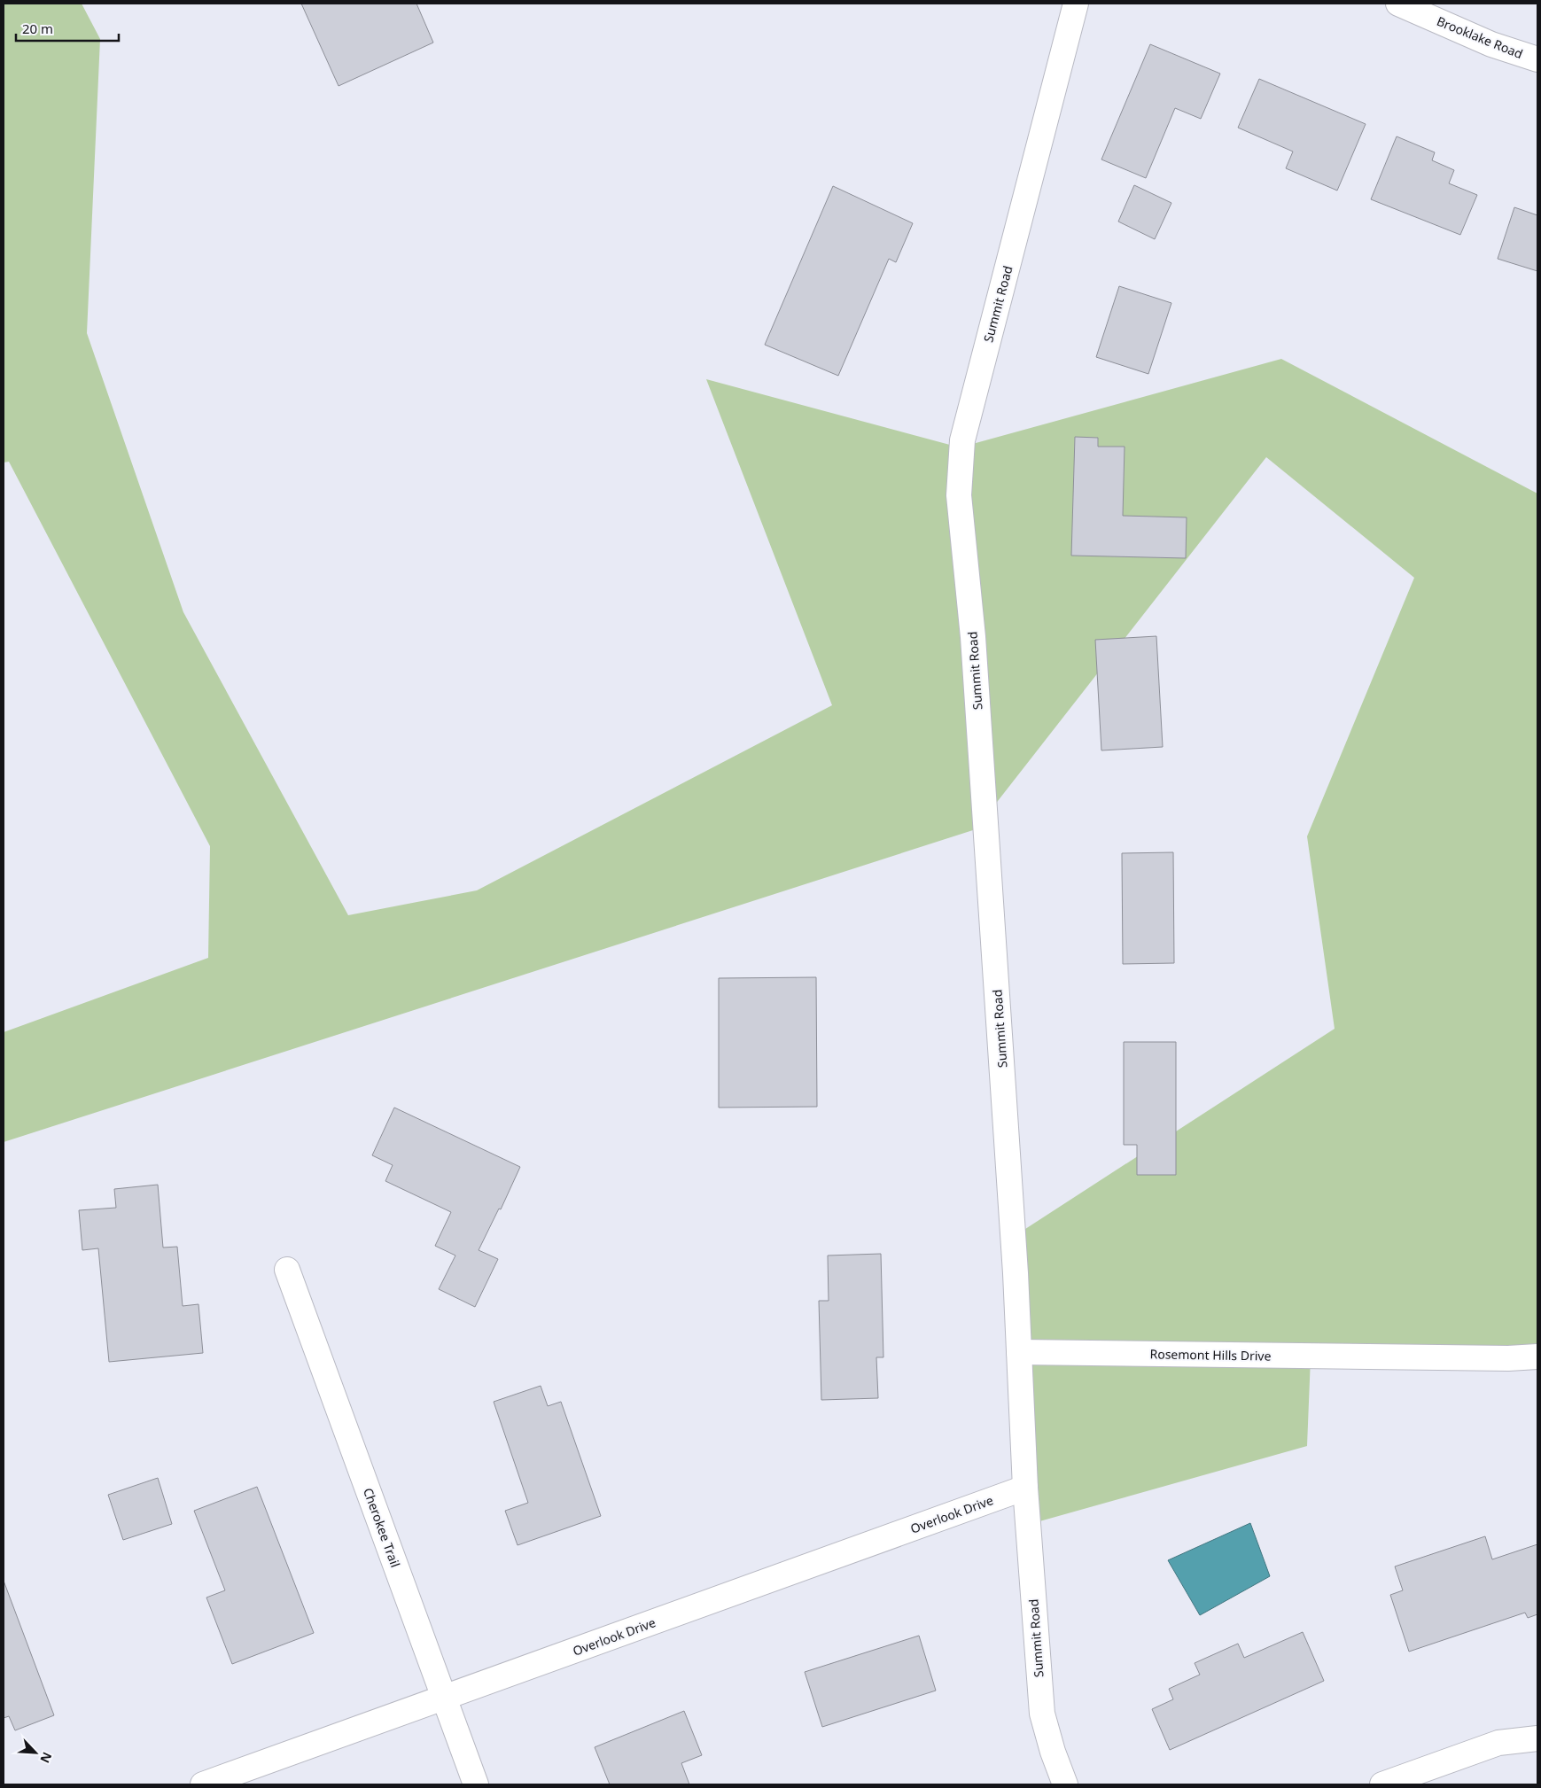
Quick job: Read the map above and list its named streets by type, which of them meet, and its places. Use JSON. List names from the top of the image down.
{
  "streets": {
    "street": [
      "Brooklake Road",
      "Summit Road",
      "Rosemont Hills Drive",
      "Overlook Drive",
      "Cherokee Trail"
    ]
  },
  "crossings": [
    ["Summit Road", "Rosemont Hills Drive"],
    ["Summit Road", "Overlook Drive"],
    ["Overlook Drive", "Cherokee Trail"]
  ],
  "scale_bar": "20 m",
  "north": "bottom right"
}
